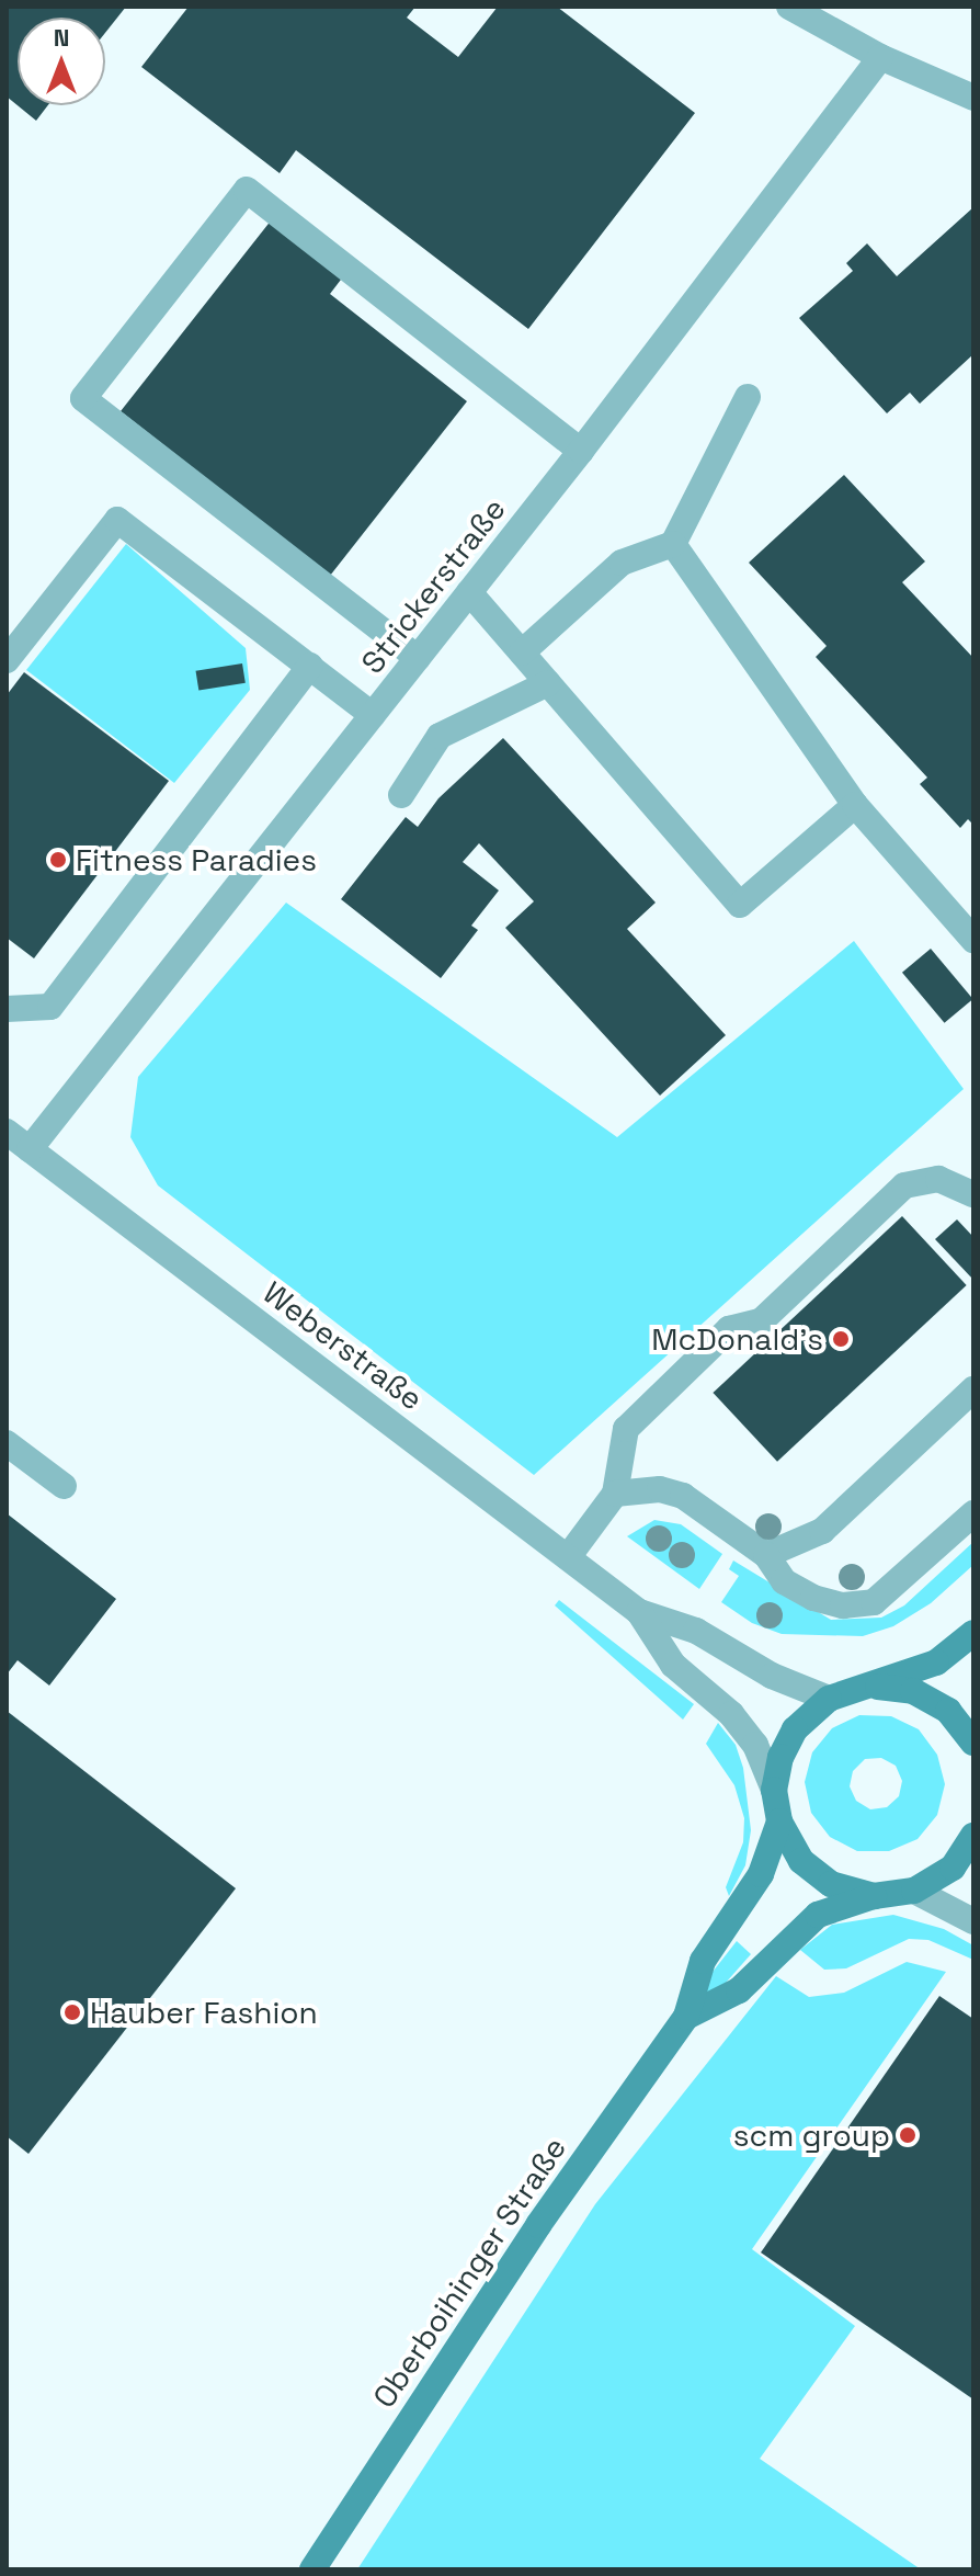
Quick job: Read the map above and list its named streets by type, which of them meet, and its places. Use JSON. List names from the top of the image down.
{
  "streets": {
    "main road": ["Oberboihinger Straße"],
    "street": ["Strickerstraße", "Weberstraße"]
  },
  "crossings": [
    ["Strickerstraße", "Weberstraße"]
  ],
  "places": [
    "Fitness Paradies",
    "McDonald's",
    "Hauber Fashion",
    "scm group"
  ],
  "north": "top"
}
